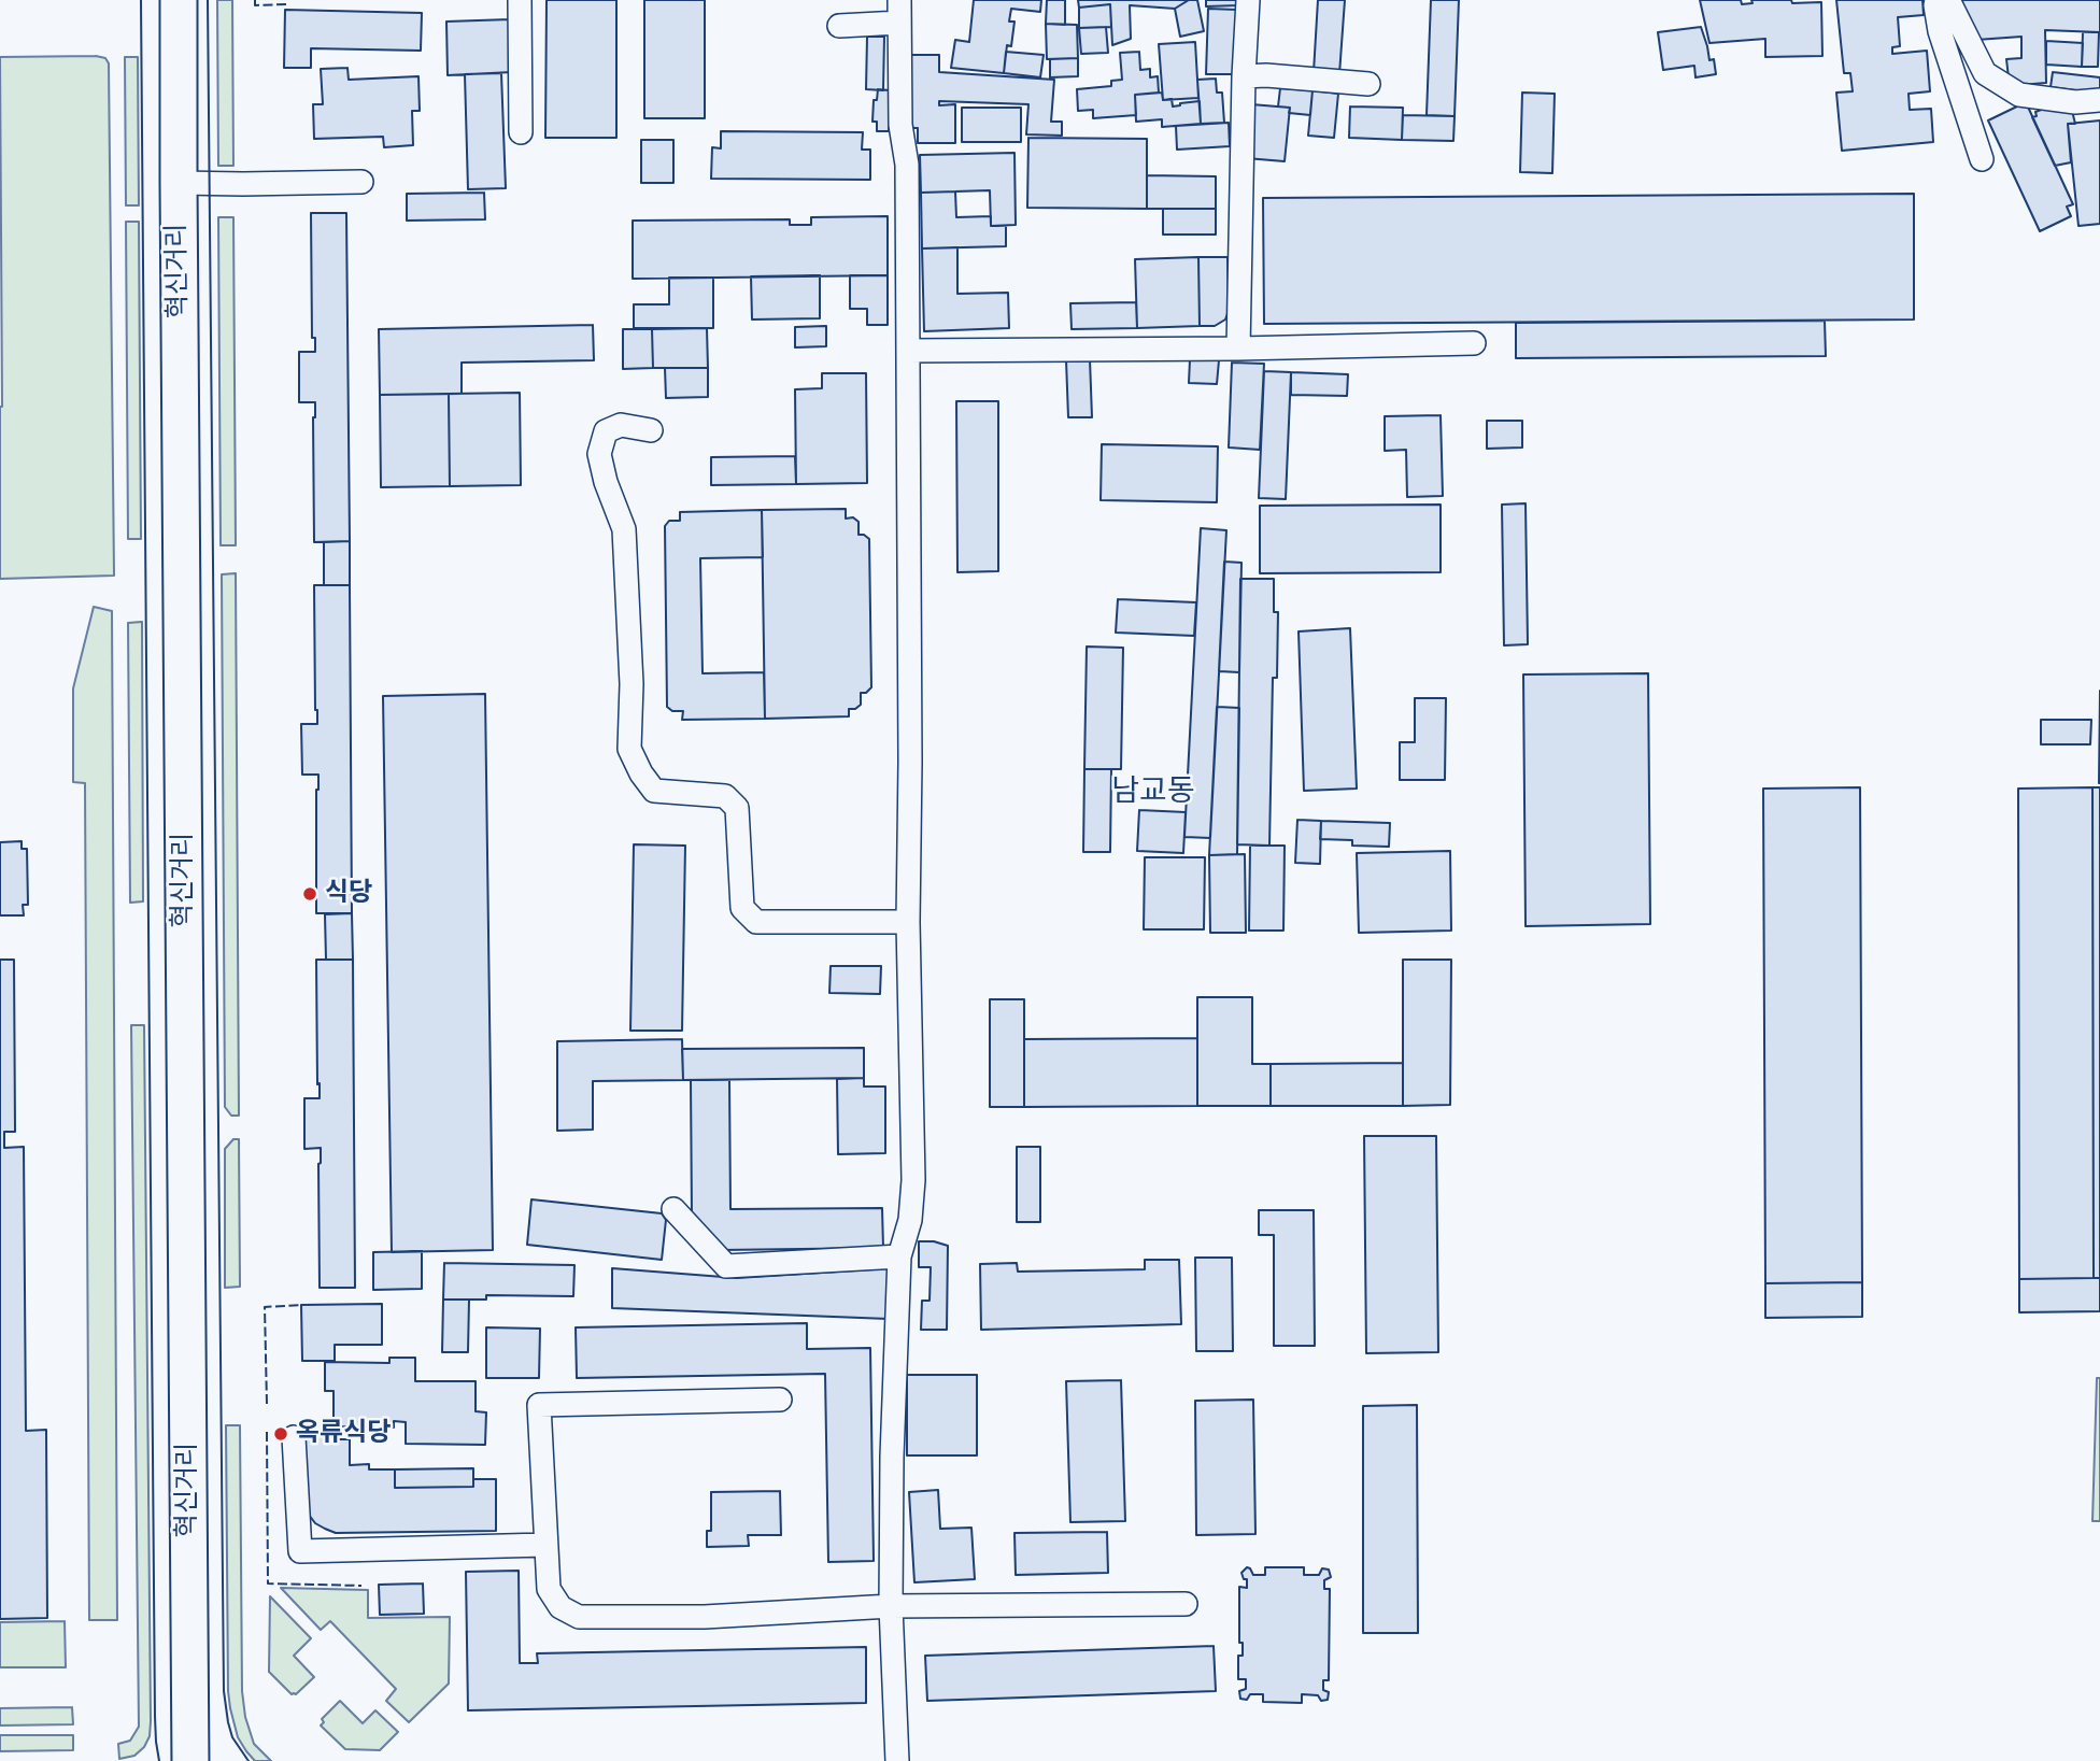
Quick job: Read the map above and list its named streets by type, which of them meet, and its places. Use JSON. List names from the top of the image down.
{
  "streets": {
    "main road": ["혁신거리"]
  },
  "districts": ["남교동"],
  "places": ["식당", "옥류식당"]
}
